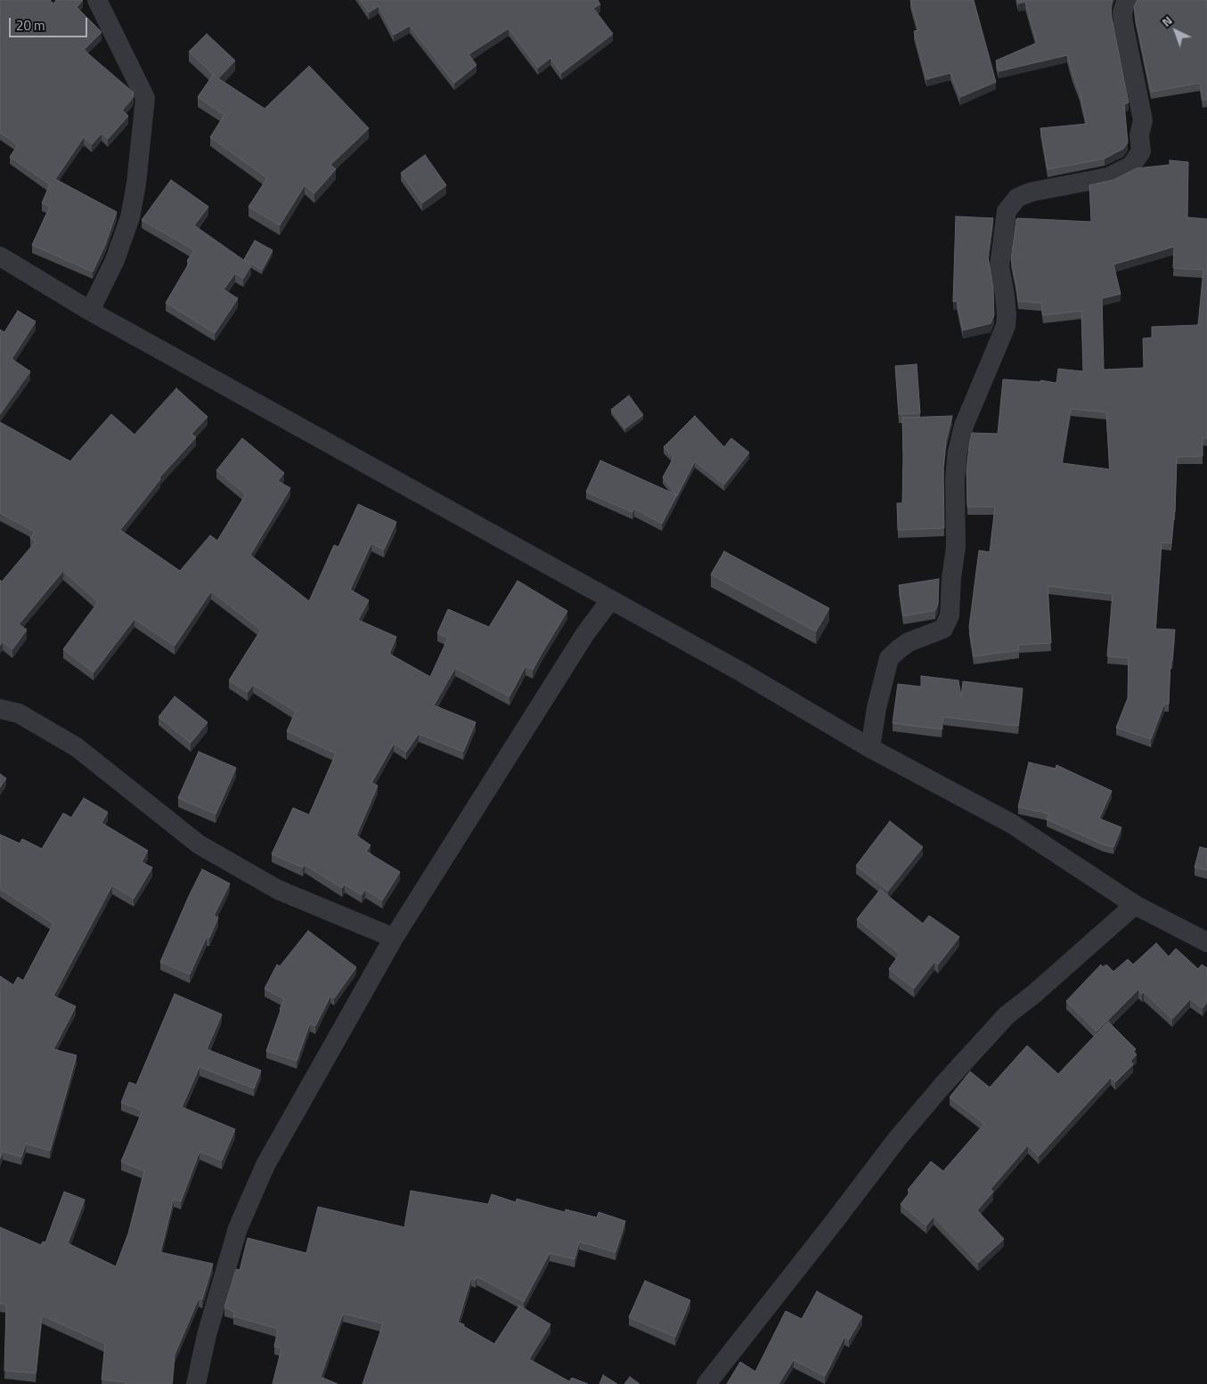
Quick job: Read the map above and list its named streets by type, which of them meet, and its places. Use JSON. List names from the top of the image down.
{
  "scale_bar": "20 m",
  "north": "top left"
}
